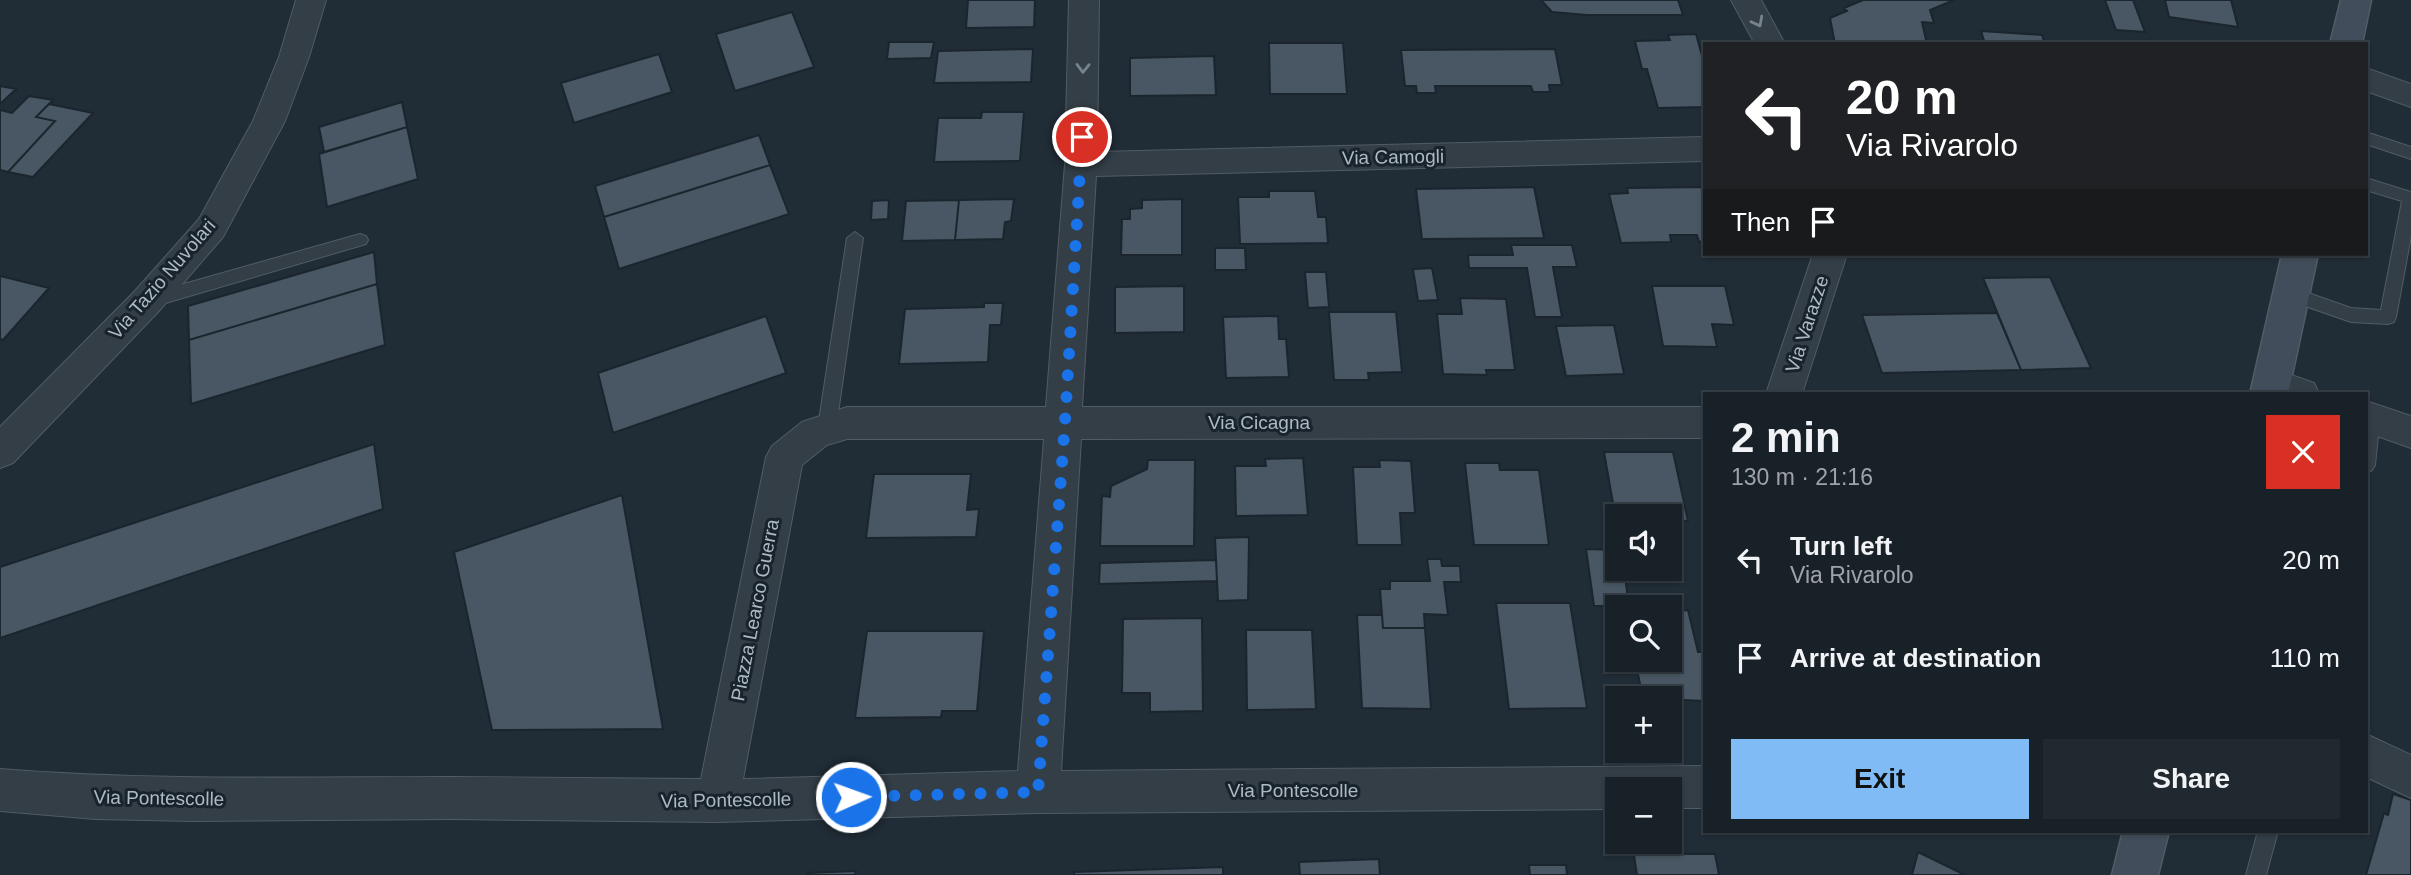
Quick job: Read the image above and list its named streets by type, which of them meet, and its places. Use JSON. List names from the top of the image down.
{
  "streets": {
    "street": [
      "Via Camogli",
      "Via Tazio Nuvolari",
      "Via Varazze",
      "Via Cicagna",
      "Piazza Learco Guerra",
      "Via Pontescolle"
    ]
  },
  "crossings": [
    ["Via Cicagna", "Piazza Learco Guerra"],
    ["Piazza Learco Guerra", "Via Pontescolle"]
  ],
  "page": {
    "turn": ["20 m", "Via Rivarolo"],
    "then": "Then",
    "heading": ["2 min", "130 m · 21:16"],
    "map_buttons": ["+", "−"],
    "list": [
      {
        "name": "Turn left",
        "note": "Via Rivarolo",
        "value": "20 m"
      },
      {
        "name": "Arrive at destination",
        "value": "110 m"
      }
    ],
    "buttons": ["Exit", "Share"]
  }
}
